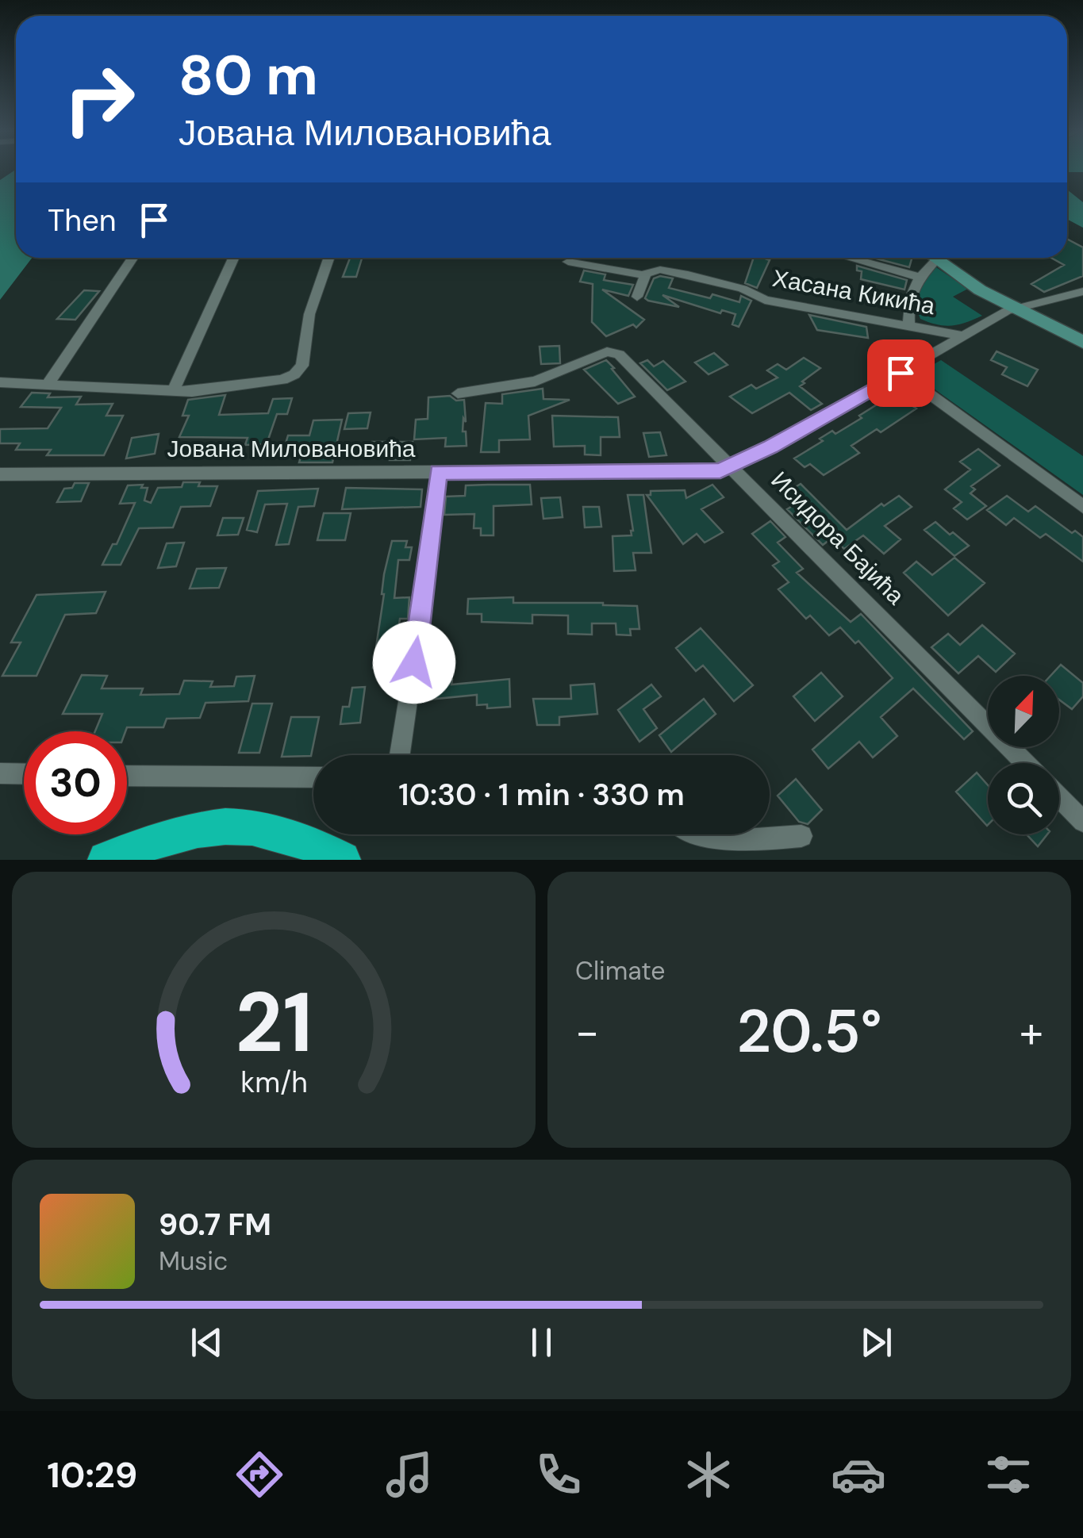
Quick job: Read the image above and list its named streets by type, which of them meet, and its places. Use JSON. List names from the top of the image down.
{
  "streets": {
    "street": ["Хасана Кикића", "Јована Миловановића", "Исидора Бајића"]
  },
  "crossings": [
    ["Хасана Кикића", "Јована Миловановића"],
    ["Јована Миловановића", "Исидора Бајића"]
  ],
  "north": "top right",
  "page": {
    "turn": ["80 m", "Јована Миловановића"],
    "then": "Then",
    "limit": "30",
    "trip": "10:30 · 1 min · 330 m",
    "tile": "Climate",
    "heat": ["−", "20.5°", "+"],
    "song": ["90.7 FM", "Music"],
    "tabs": "10:29",
    "gauge": ["21", "km/h"]
  }
}
